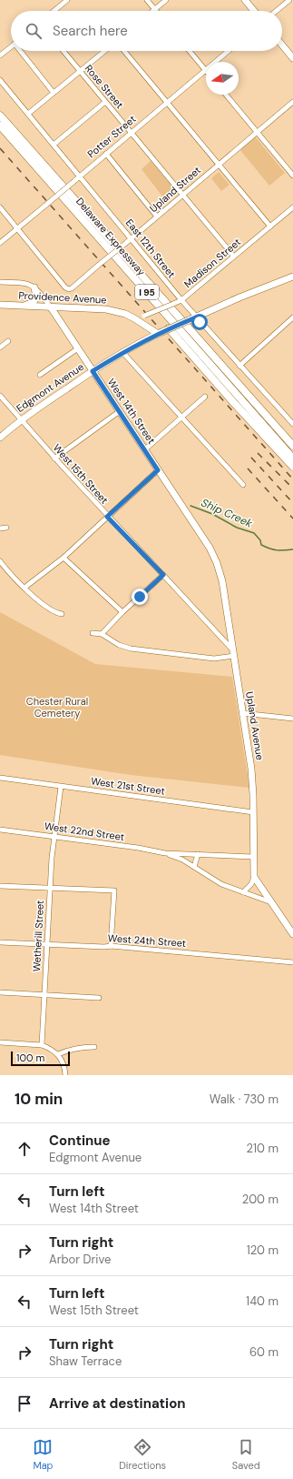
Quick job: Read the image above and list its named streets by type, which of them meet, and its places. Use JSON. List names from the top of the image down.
{
  "streets": {
    "highway": ["Delaware Expressway", "I 95"],
    "main road": [
      "Providence Avenue",
      "Edgmont Avenue",
      "West 14th Street",
      "Upland Avenue"
    ],
    "street": [
      "Rose Street",
      "Potter Street",
      "Upland Street",
      "East 12th Street",
      "Madison Street",
      "West 15th Street",
      "West 21st Street",
      "West 22nd Street",
      "Wetherill Street",
      "West 24th Street"
    ]
  },
  "crossings": [
    ["Rose Street", "Potter Street"],
    ["Rose Street", "Upland Street"],
    ["Rose Street", "Madison Street"],
    ["Potter Street", "Upland Street"],
    ["Potter Street", "East 12th Street"],
    ["Upland Street", "East 12th Street"],
    ["East 12th Street", "Madison Street"],
    ["East 12th Street", "Edgmont Avenue"],
    ["Madison Street", "Providence Avenue"],
    ["Providence Avenue", "Edgmont Avenue"],
    ["Providence Avenue", "West 14th Street"],
    ["Edgmont Avenue", "West 14th Street"],
    ["Edgmont Avenue", "West 15th Street"],
    ["West 14th Street", "Upland Avenue"],
    ["West 15th Street", "Upland Avenue"],
    ["Upland Avenue", "West 21st Street"],
    ["Upland Avenue", "West 22nd Street"],
    ["West 21st Street", "Wetherill Street"],
    ["West 22nd Street", "Wetherill Street"],
    ["Wetherill Street", "West 24th Street"]
  ],
  "water": ["Ship Creek"],
  "parks": ["Chester Rural Cemetery"],
  "scale_bar": "100 m",
  "north": "left",
  "page": {
    "search": "Search here",
    "scale": "100 m",
    "heading": ["10 min", "Walk · 730 m"],
    "list": [
      ["Continue", "Edgmont Avenue", "210 m"],
      ["Turn left", "West 14th Street", "200 m"],
      ["Turn right", "Arbor Drive", "120 m"],
      ["Turn left", "West 15th Street", "140 m"],
      ["Turn right", "Shaw Terrace", "60 m"],
      "Arrive at destination"
    ],
    "nav": ["Map", "Directions", "Saved"]
  }
}
